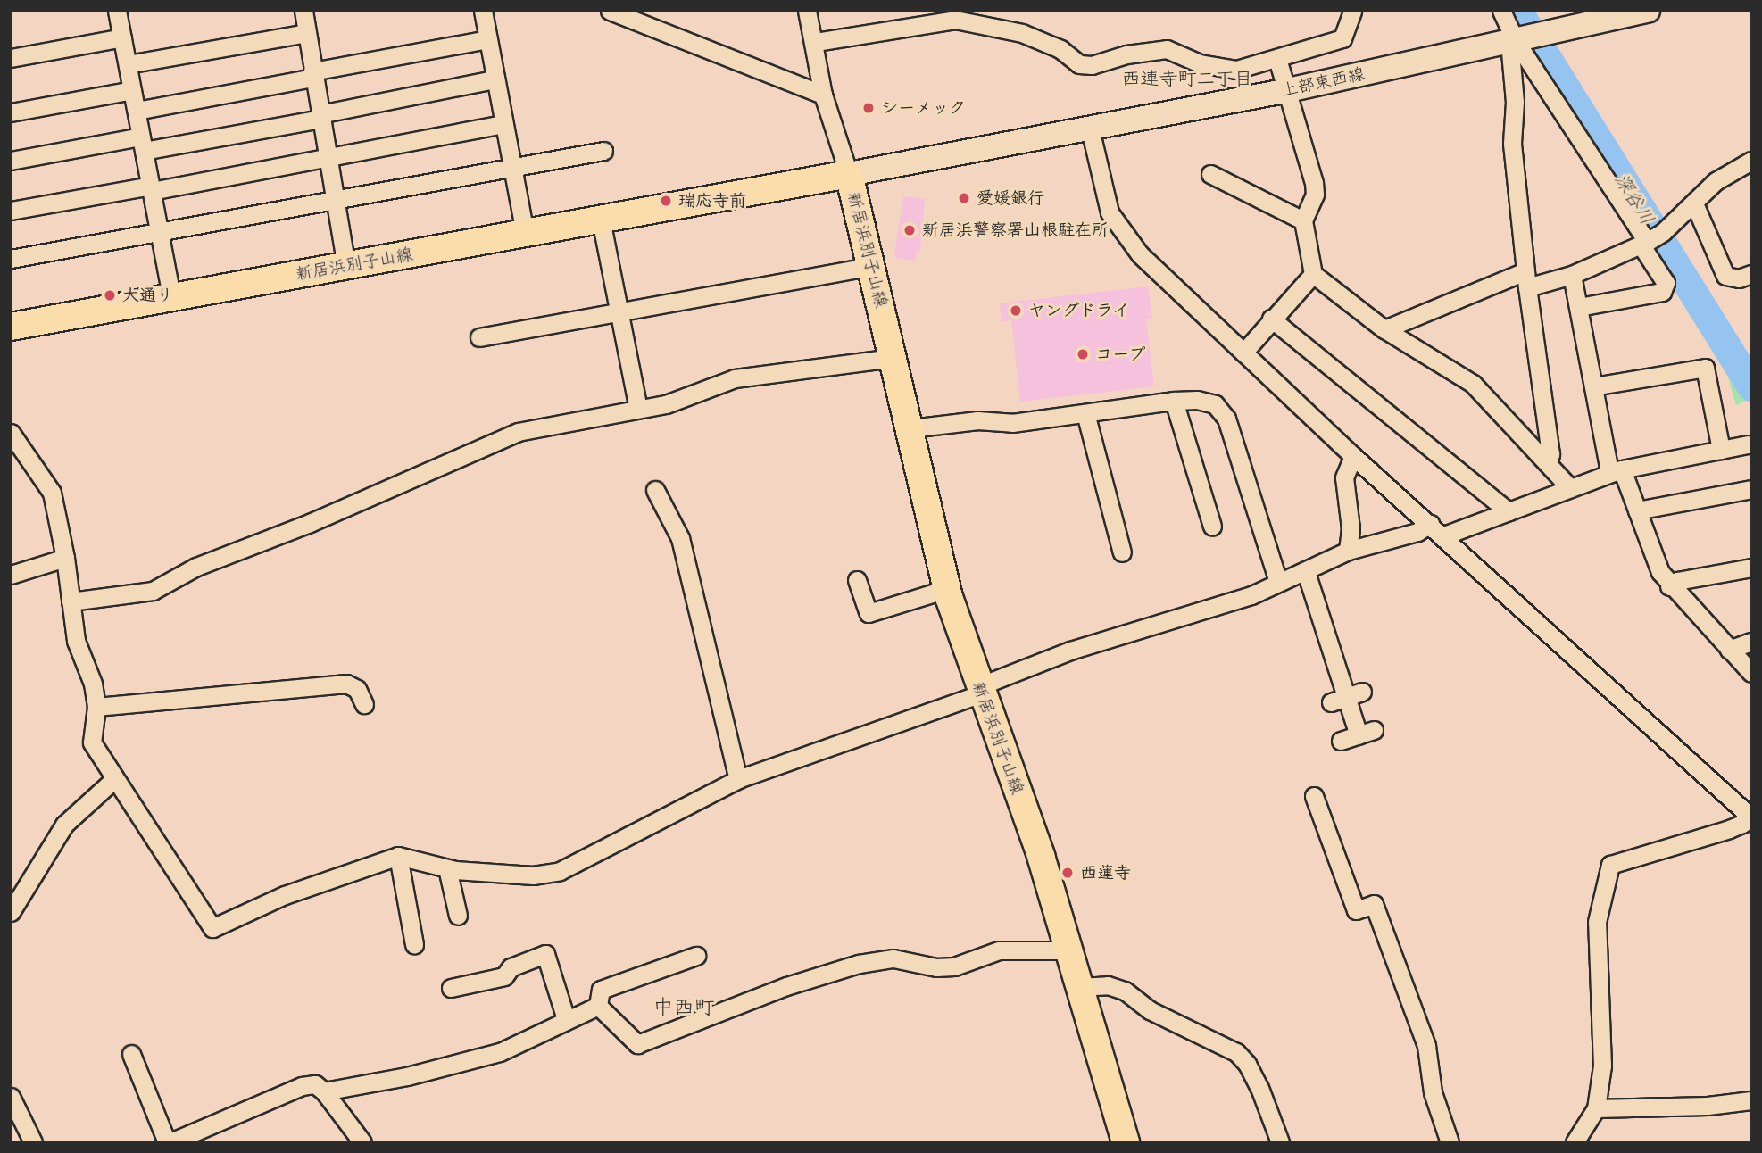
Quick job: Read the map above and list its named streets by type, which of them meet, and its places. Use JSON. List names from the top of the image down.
{
  "streets": {
    "main road": ["新居浜別子山線"],
    "street": ["上部東西線"]
  },
  "crossings": [
    ["上部東西線", "新居浜別子山線"]
  ],
  "districts": ["西連寺町二丁目", "中西町"],
  "water": ["深谷川"],
  "places": [
    "シーメック",
    "愛媛銀行",
    "瑞応寺前",
    "新居浜警察署山根駐在所",
    "大通り",
    "ヤングドライ",
    "コープ",
    "西蓮寺"
  ]
}
